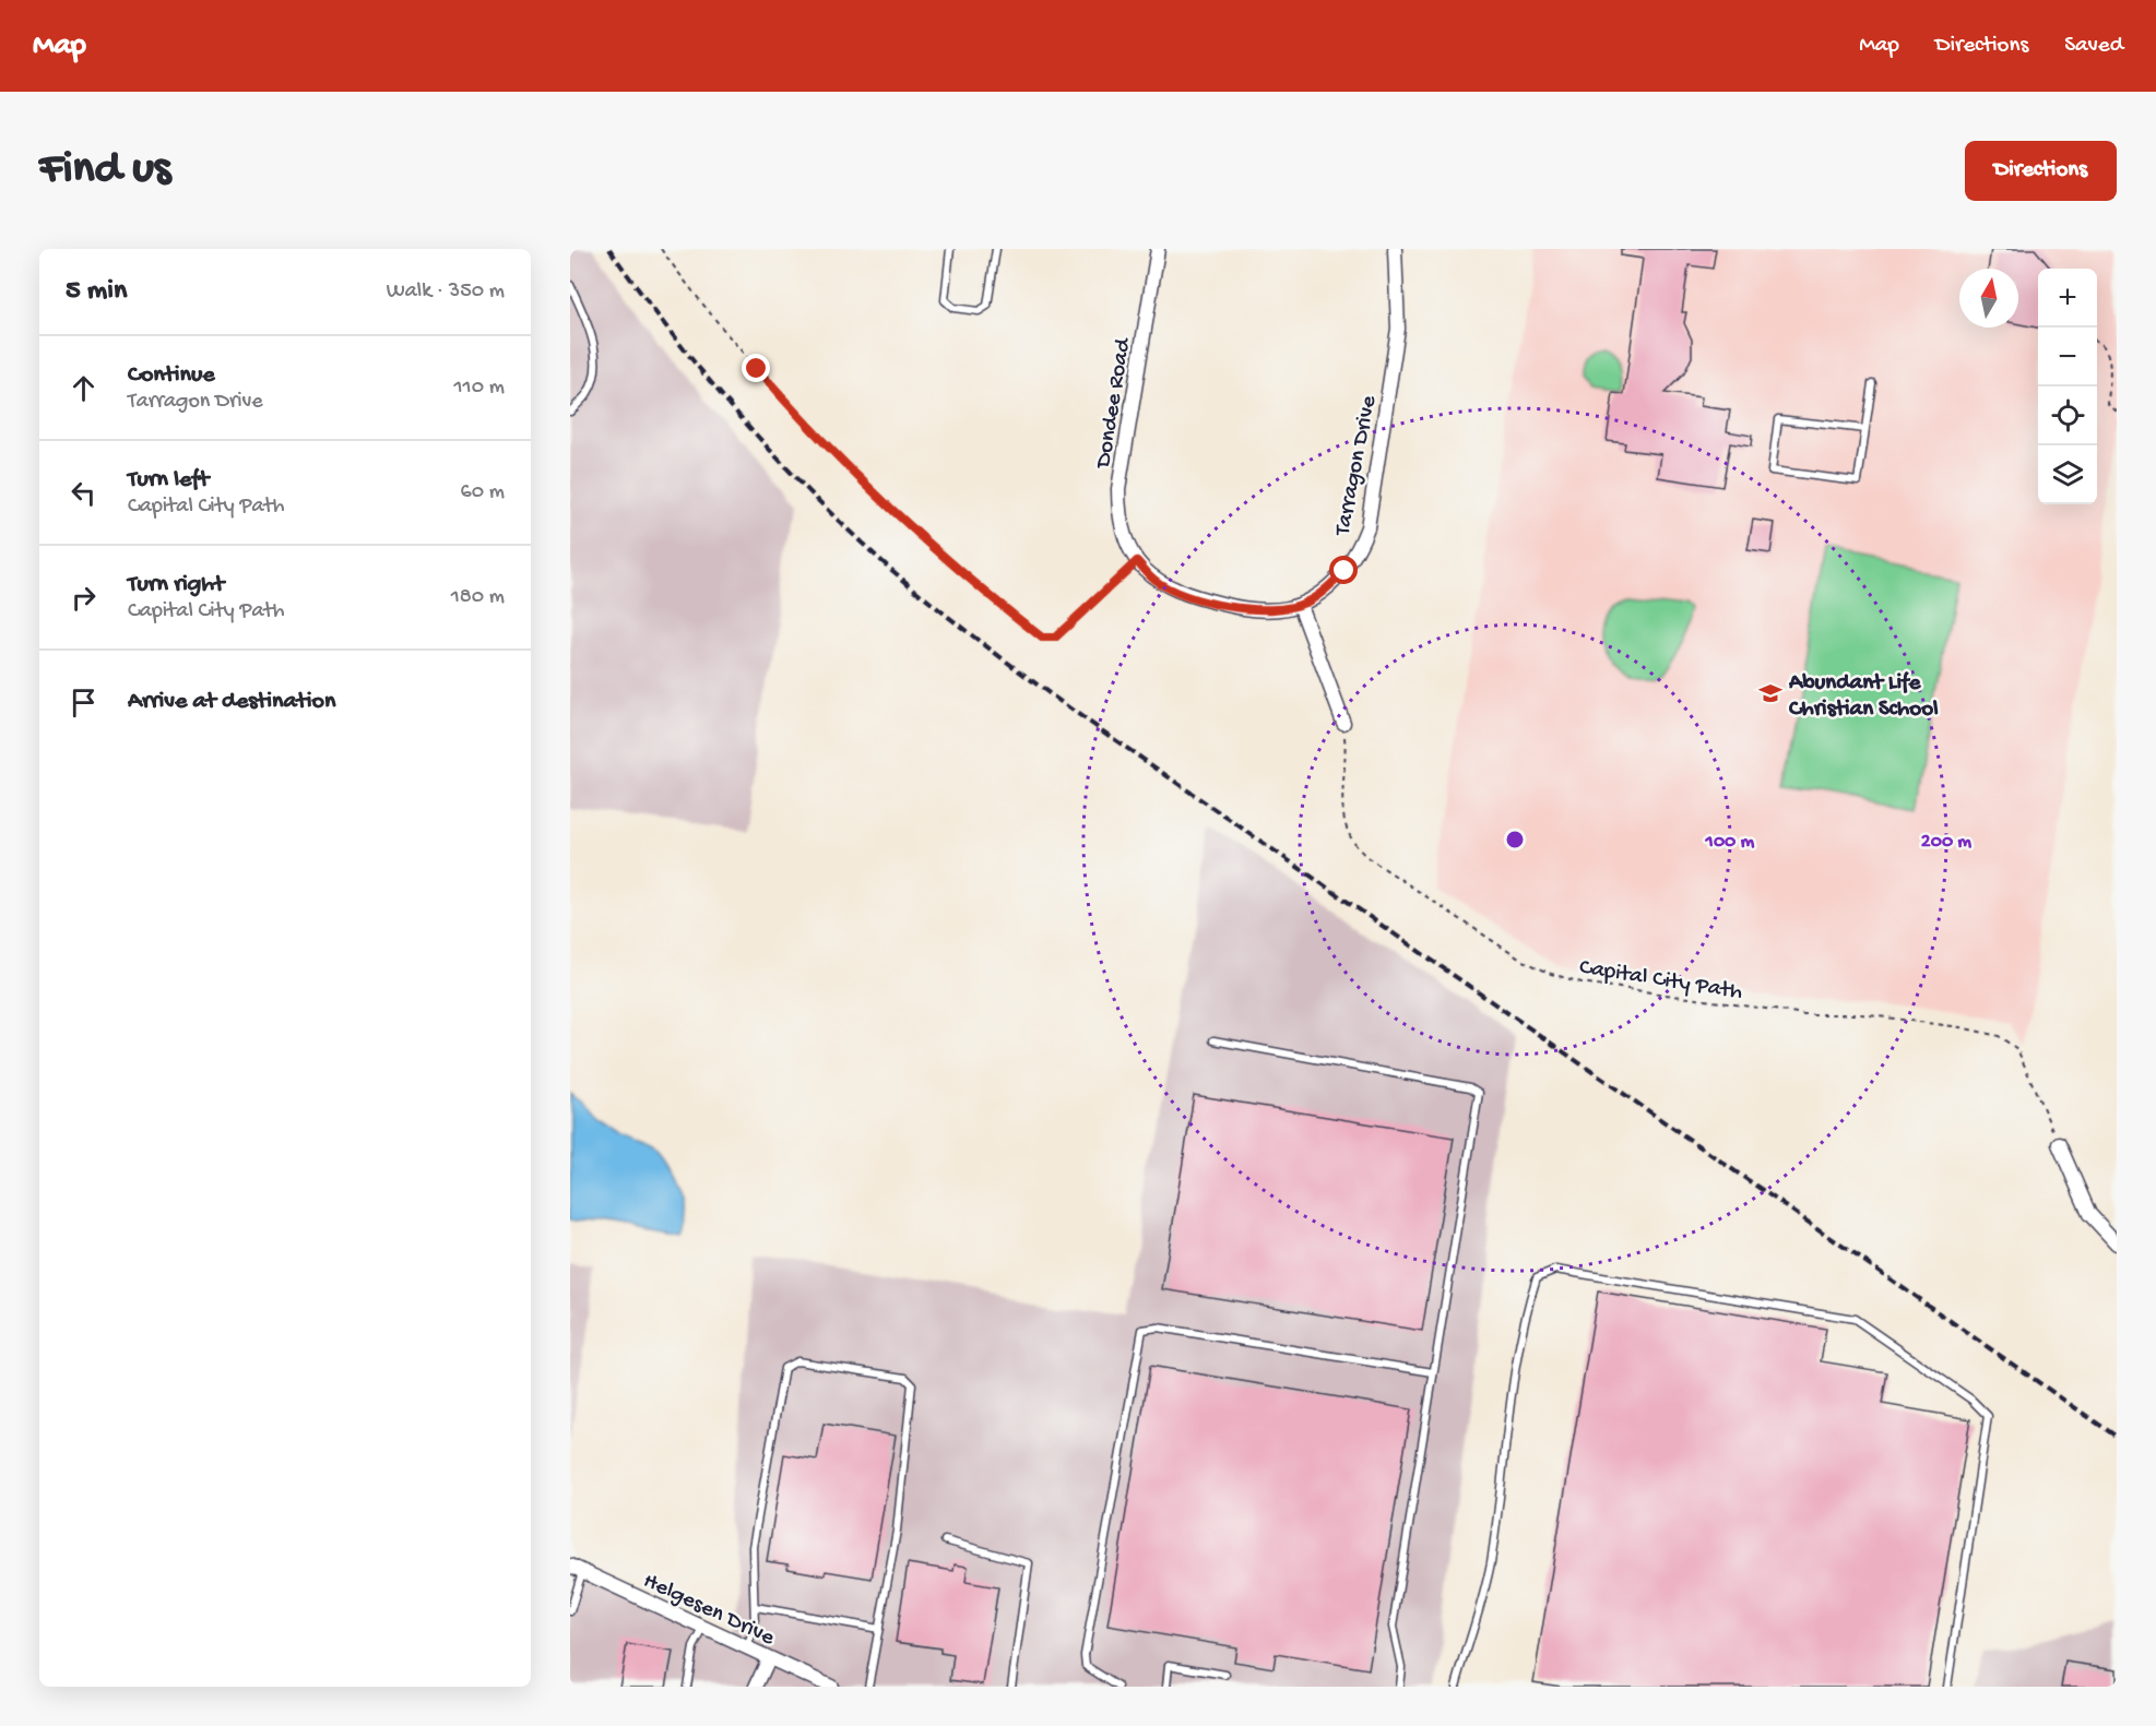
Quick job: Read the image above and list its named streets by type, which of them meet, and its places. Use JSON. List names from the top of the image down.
{
  "streets": {
    "street": ["Dondee Road", "Tarragon Drive", "Helgesen Drive"],
    "path": ["Capital City Path"]
  },
  "crossings": [
    ["Dondee Road", "Tarragon Drive"]
  ],
  "places": {
    "school or university": ["Abundant Life Christian School"]
  },
  "north": "top",
  "page": {
    "header": "Map",
    "nav": ["Map", "Directions", "Saved"],
    "buttons": "Directions",
    "title": "Find us",
    "heading": ["5 min", "Walk · 350 m"],
    "map_buttons": ["+", "−"],
    "list": [
      ["Continue", "Tarragon Drive", "110 m"],
      ["Turn left", "Capital City Path", "60 m"],
      ["Turn right", "Capital City Path", "180 m"],
      "Arrive at destination"
    ]
  },
  "rings": ["100 m", "200 m"]
}
